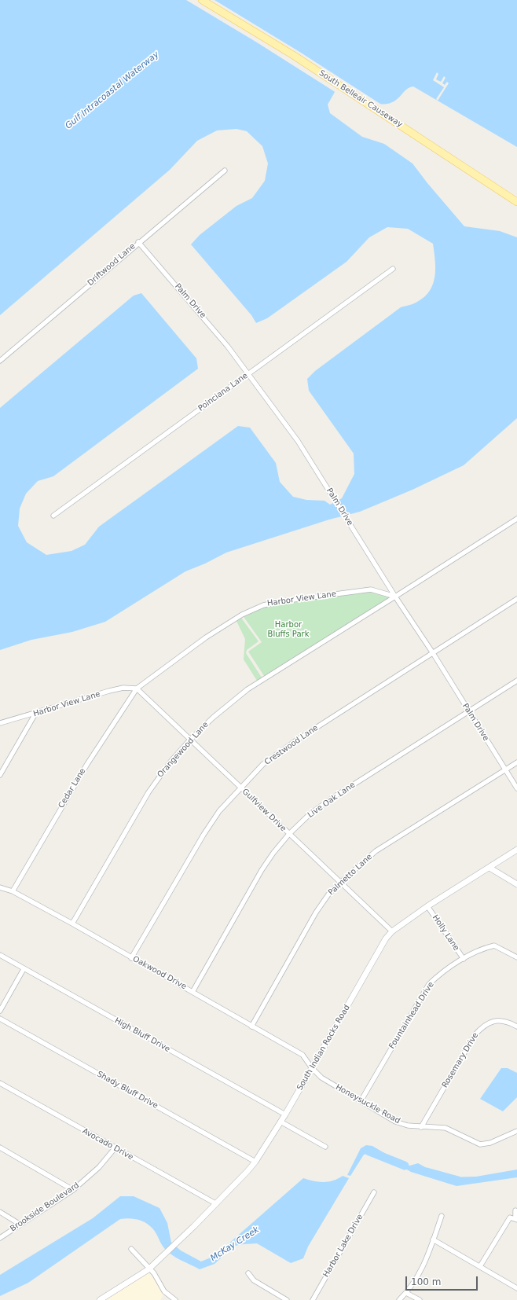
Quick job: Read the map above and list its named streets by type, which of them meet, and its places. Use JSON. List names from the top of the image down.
{
  "streets": {
    "main road": ["South Belleair Causeway"],
    "street": [
      "Driftwood Lane",
      "Palm Drive",
      "Poinciana Lane",
      "Harbor View Lane",
      "Crestwood Lane",
      "Orangewood Lane",
      "Cedar Lane",
      "Live Oak Lane",
      "Gulfview Drive",
      "Palmetto Lane",
      "Holly Lane",
      "Oakwood Drive",
      "Fountainhead Drive",
      "High Bluff Drive",
      "South Indian Rocks Road",
      "Rosemary Drive",
      "Shady Bluff Drive",
      "Honeysuckle Road",
      "Avocado Drive",
      "Brookside Boulevard",
      "Harbor Lake Drive"
    ]
  },
  "crossings": [
    ["Driftwood Lane", "Palm Drive"],
    ["Palm Drive", "Poinciana Lane"],
    ["Palm Drive", "Harbor View Lane"],
    ["Palm Drive", "Crestwood Lane"],
    ["Palm Drive", "Orangewood Lane"],
    ["Palm Drive", "Live Oak Lane"],
    ["Palm Drive", "Palmetto Lane"],
    ["Harbor View Lane", "Orangewood Lane"],
    ["Harbor View Lane", "Cedar Lane"],
    ["Harbor View Lane", "Gulfview Drive"],
    ["Crestwood Lane", "Gulfview Drive"],
    ["Crestwood Lane", "Oakwood Drive"],
    ["Orangewood Lane", "Gulfview Drive"],
    ["Orangewood Lane", "Oakwood Drive"],
    ["Cedar Lane", "Gulfview Drive"],
    ["Cedar Lane", "Oakwood Drive"],
    ["Live Oak Lane", "Gulfview Drive"],
    ["Live Oak Lane", "Oakwood Drive"],
    ["Gulfview Drive", "Palmetto Lane"],
    ["Gulfview Drive", "South Indian Rocks Road"],
    ["Palmetto Lane", "Oakwood Drive"],
    ["Holly Lane", "Fountainhead Drive"],
    ["Holly Lane", "South Indian Rocks Road"],
    ["Oakwood Drive", "South Indian Rocks Road"],
    ["Oakwood Drive", "Honeysuckle Road"],
    ["Fountainhead Drive", "Honeysuckle Road"],
    ["High Bluff Drive", "South Indian Rocks Road"],
    ["South Indian Rocks Road", "Shady Bluff Drive"],
    ["South Indian Rocks Road", "Honeysuckle Road"],
    ["South Indian Rocks Road", "Avocado Drive"],
    ["Rosemary Drive", "Honeysuckle Road"],
    ["Avocado Drive", "Brookside Boulevard"]
  ],
  "water": ["Gulf Intracoastal Waterway", "McKay Creek"],
  "parks": ["Harbor Bluffs Park"],
  "scale_bar": "100 m"
}
